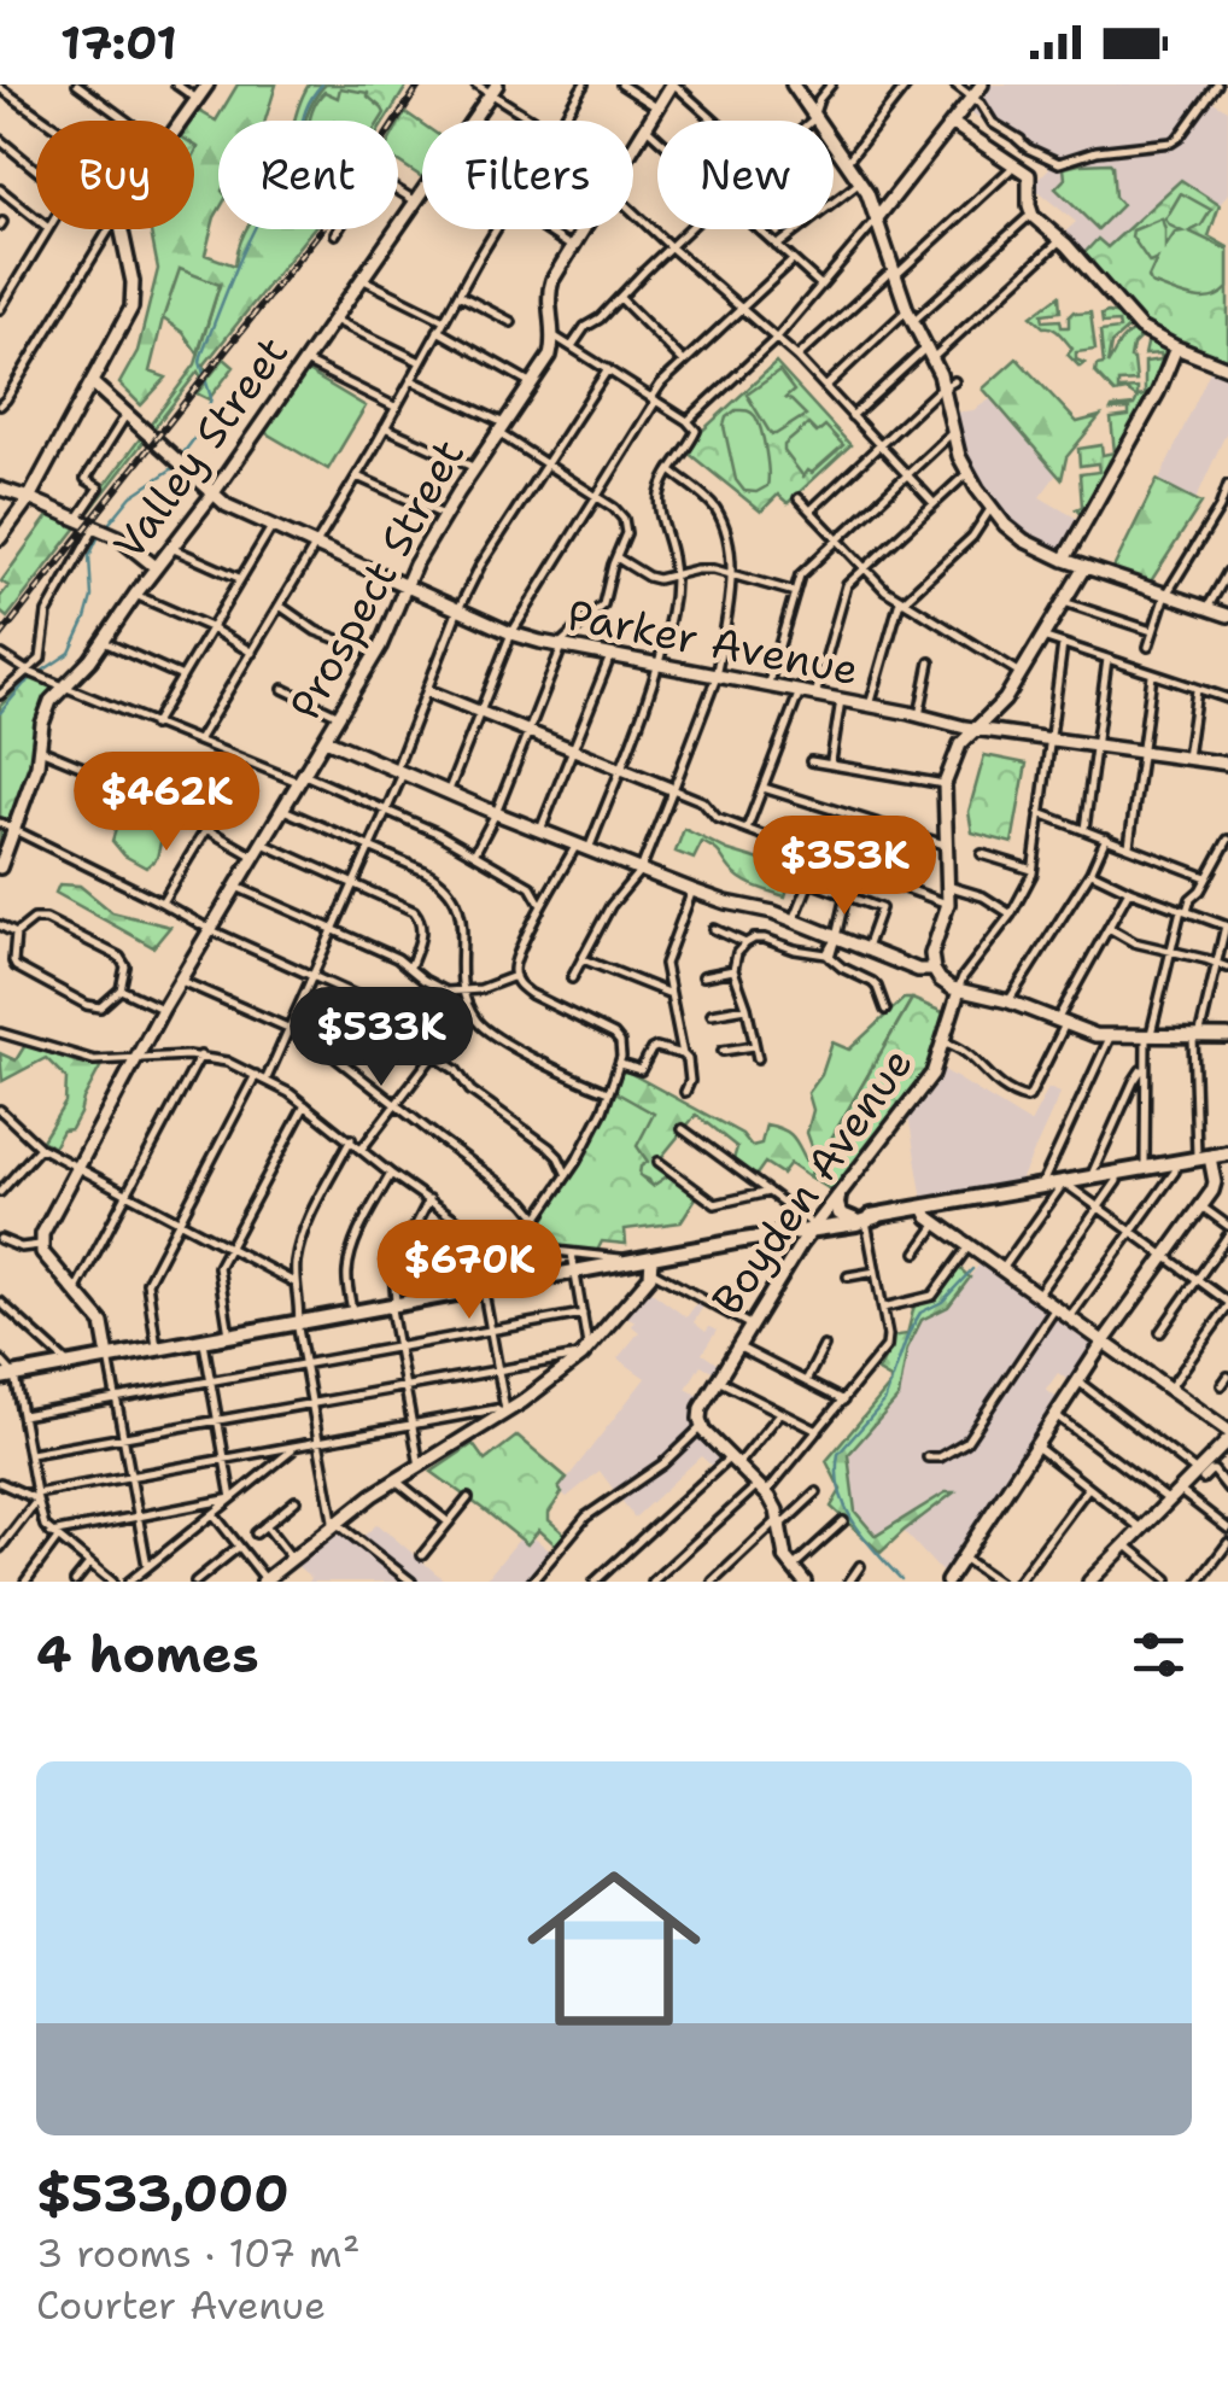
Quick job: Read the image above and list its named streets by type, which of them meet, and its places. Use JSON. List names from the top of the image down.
{
  "streets": {
    "street": [
      "Valley Street",
      "Prospect Street",
      "Parker Avenue",
      "Boyden Avenue"
    ]
  },
  "crossings": [
    ["Valley Street", "Parker Avenue"],
    ["Prospect Street", "Parker Avenue"]
  ],
  "page": {
    "status": "17:01",
    "chip": [
      "Buy",
      "Rent",
      "Filters",
      "New"
    ],
    "price": [
      "$462K",
      "$353K",
      "$533K",
      "$670K"
    ],
    "heading": "4 homes",
    "list": [
      {
        "name": "$533,000",
        "note": "3 rooms · 107 m² · Courter Avenue"
      }
    ]
  }
}
